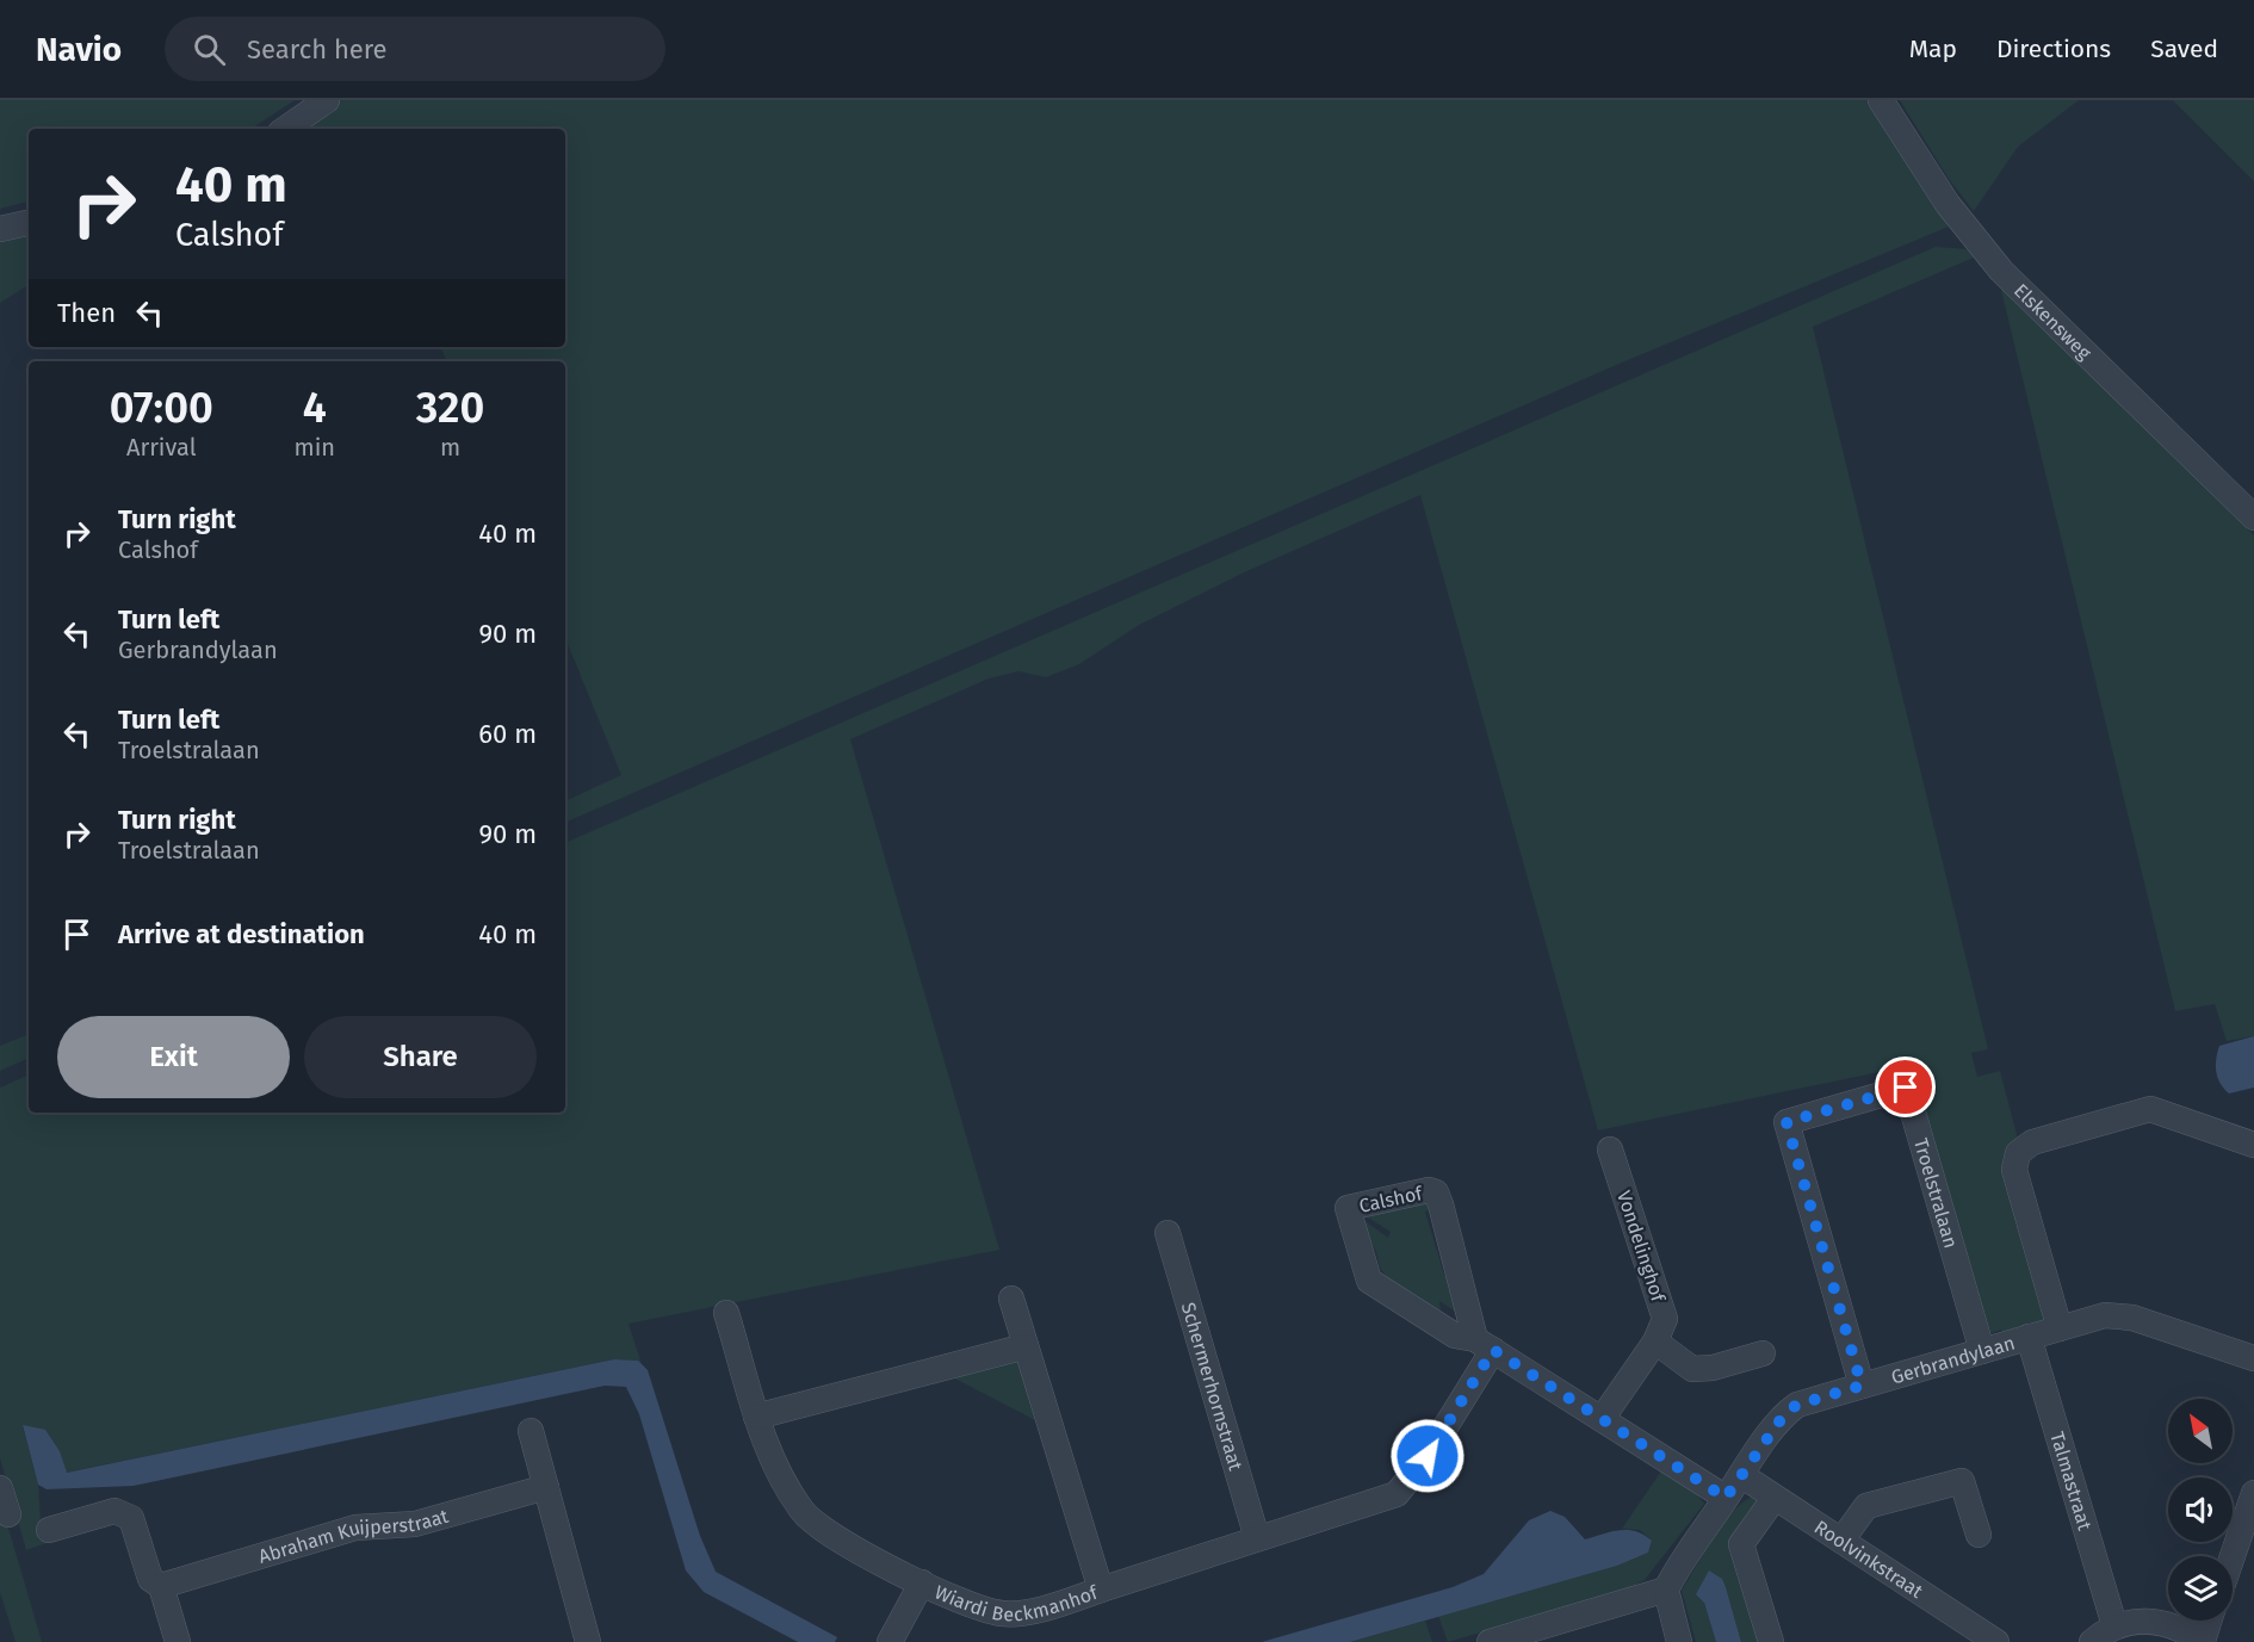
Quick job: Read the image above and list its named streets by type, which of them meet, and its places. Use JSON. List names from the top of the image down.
{
  "streets": {
    "street": [
      "Elskensweg",
      "Troelstralaan",
      "Calshof",
      "Vondelinghof",
      "Gerbrandylaan",
      "Schermerhornstraat",
      "Talmastraat",
      "Abraham Kuijperstraat",
      "Roolvinkstraat",
      "Wiardi Beckmanhof"
    ]
  },
  "crossings": [
    ["Troelstralaan", "Gerbrandylaan"],
    ["Calshof", "Vondelinghof"],
    ["Calshof", "Gerbrandylaan"],
    ["Gerbrandylaan", "Talmastraat"],
    ["Gerbrandylaan", "Roolvinkstraat"]
  ],
  "north": "top left",
  "page": {
    "header": "Navio",
    "search": "Search here",
    "nav": ["Map", "Directions", "Saved"],
    "turn": ["40 m", "Calshof"],
    "then": "Then",
    "eta": [
      "07:00",
      "Arrival",
      "4",
      "min",
      "320",
      "m"
    ],
    "list": [
      {
        "name": "Turn right",
        "note": "Calshof",
        "value": "40 m"
      },
      {
        "name": "Turn left",
        "note": "Gerbrandylaan",
        "value": "90 m"
      },
      {
        "name": "Turn left",
        "note": "Troelstralaan",
        "value": "60 m"
      },
      {
        "name": "Turn right",
        "note": "Troelstralaan",
        "value": "90 m"
      },
      {
        "name": "Arrive at destination",
        "value": "40 m"
      }
    ],
    "buttons": ["Exit", "Share"]
  }
}
